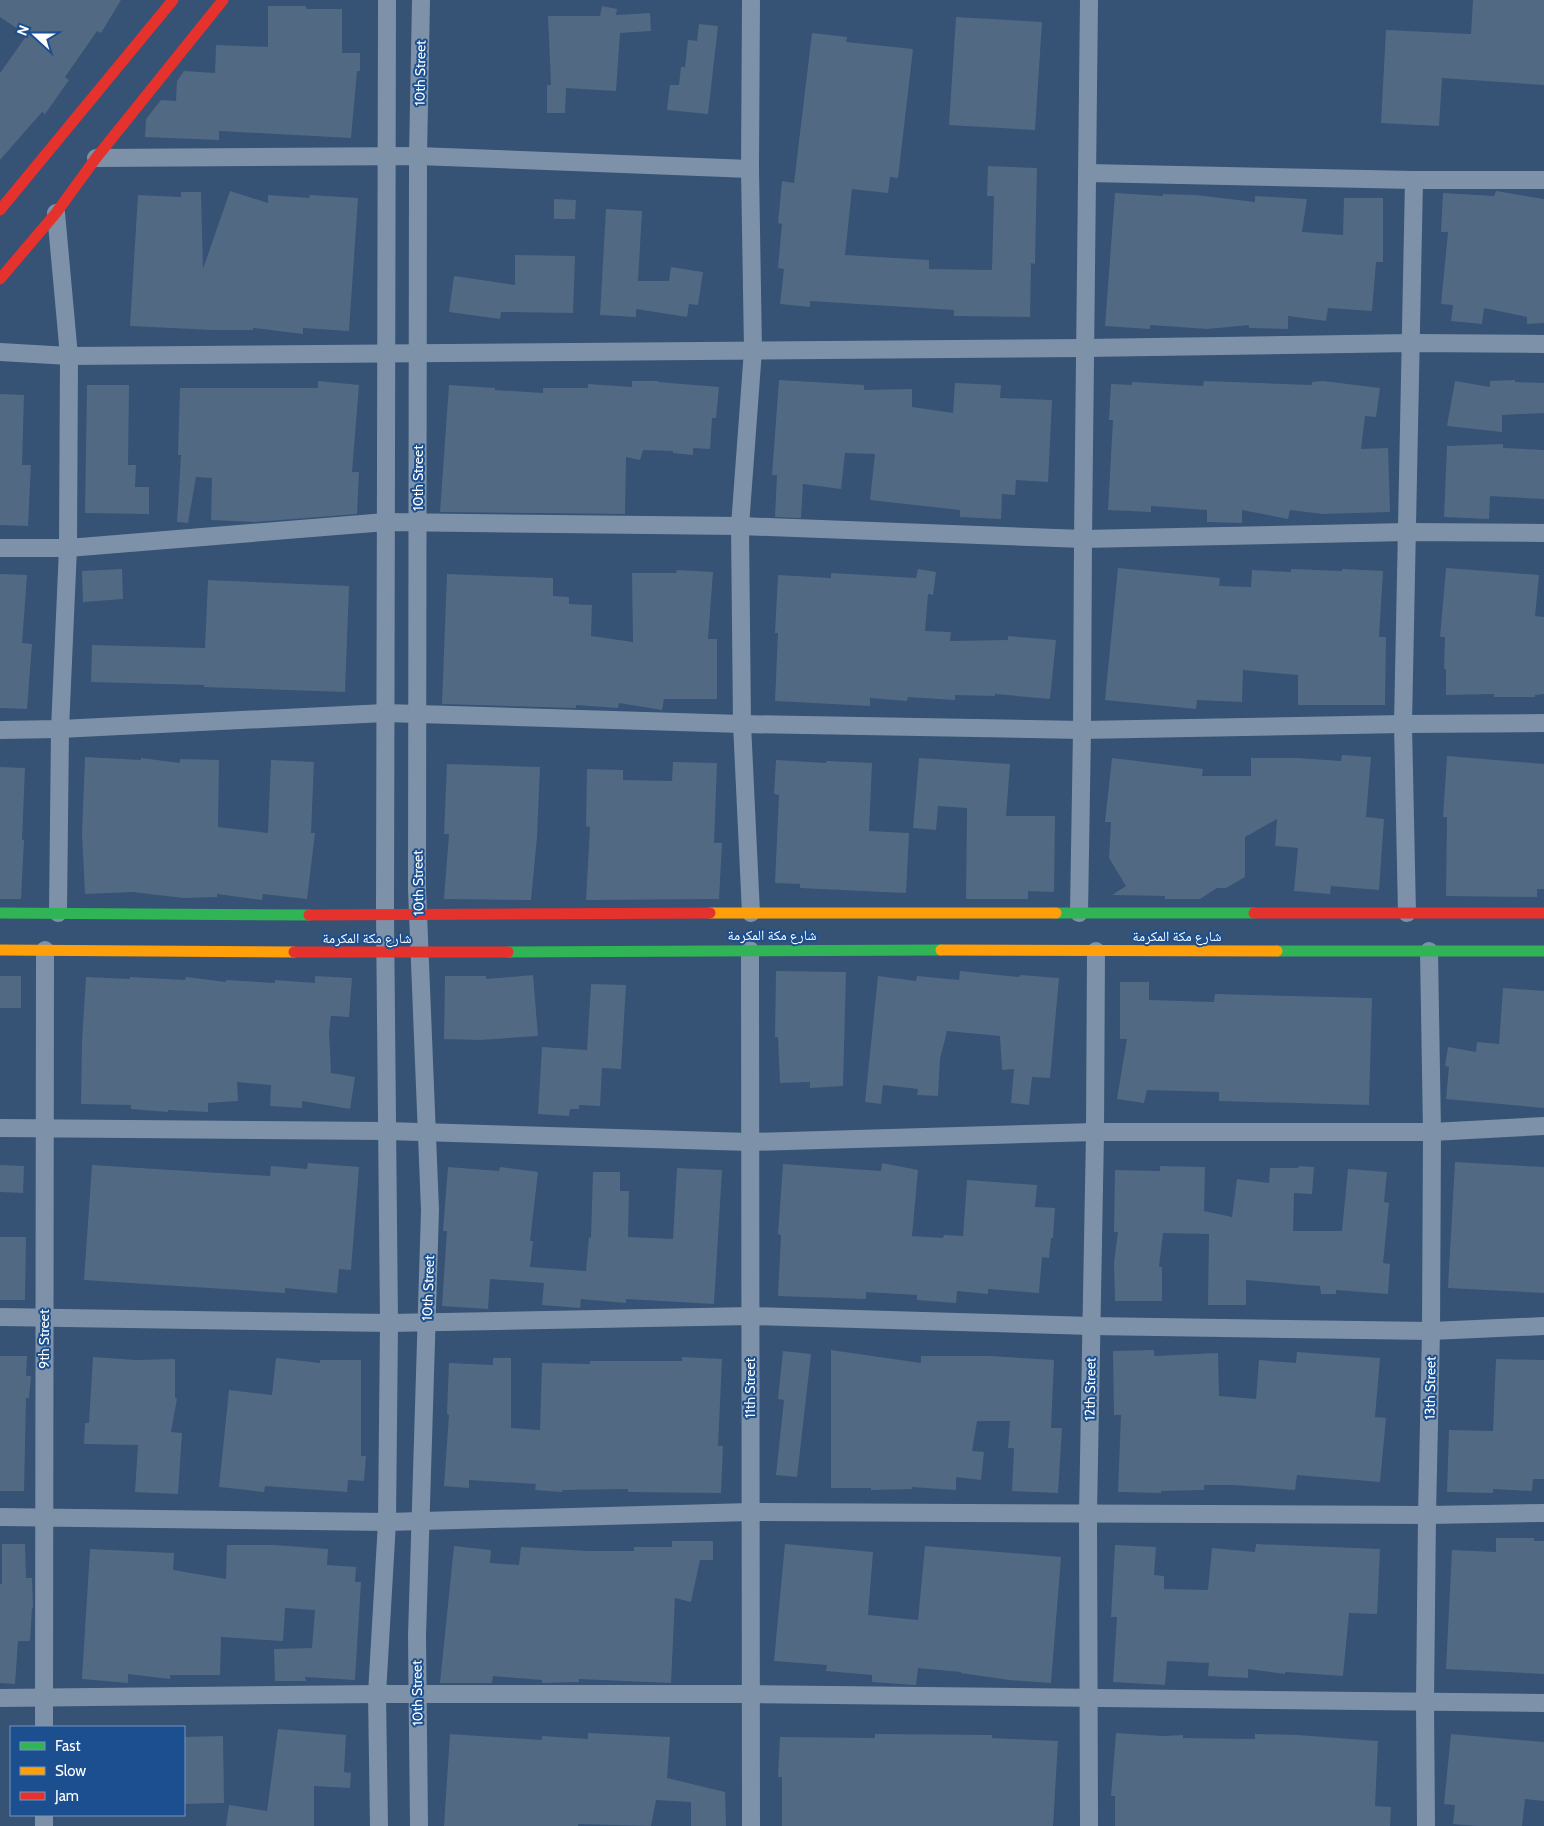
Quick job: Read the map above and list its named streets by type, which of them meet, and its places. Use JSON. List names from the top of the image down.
{
  "streets": {
    "main road": ["شارع مكة المكرمة"],
    "street": [
      "10th Street",
      "9th Street",
      "11th Street",
      "13th Street",
      "12th Street"
    ]
  },
  "crossings": [
    ["10th Street", "شارع مكة المكرمة"],
    ["شارع مكة المكرمة", "9th Street"],
    ["شارع مكة المكرمة", "11th Street"],
    ["شارع مكة المكرمة", "13th Street"],
    ["شارع مكة المكرمة", "12th Street"]
  ],
  "legend": ["Fast", "Slow", "Jam"],
  "north": "left"
}
